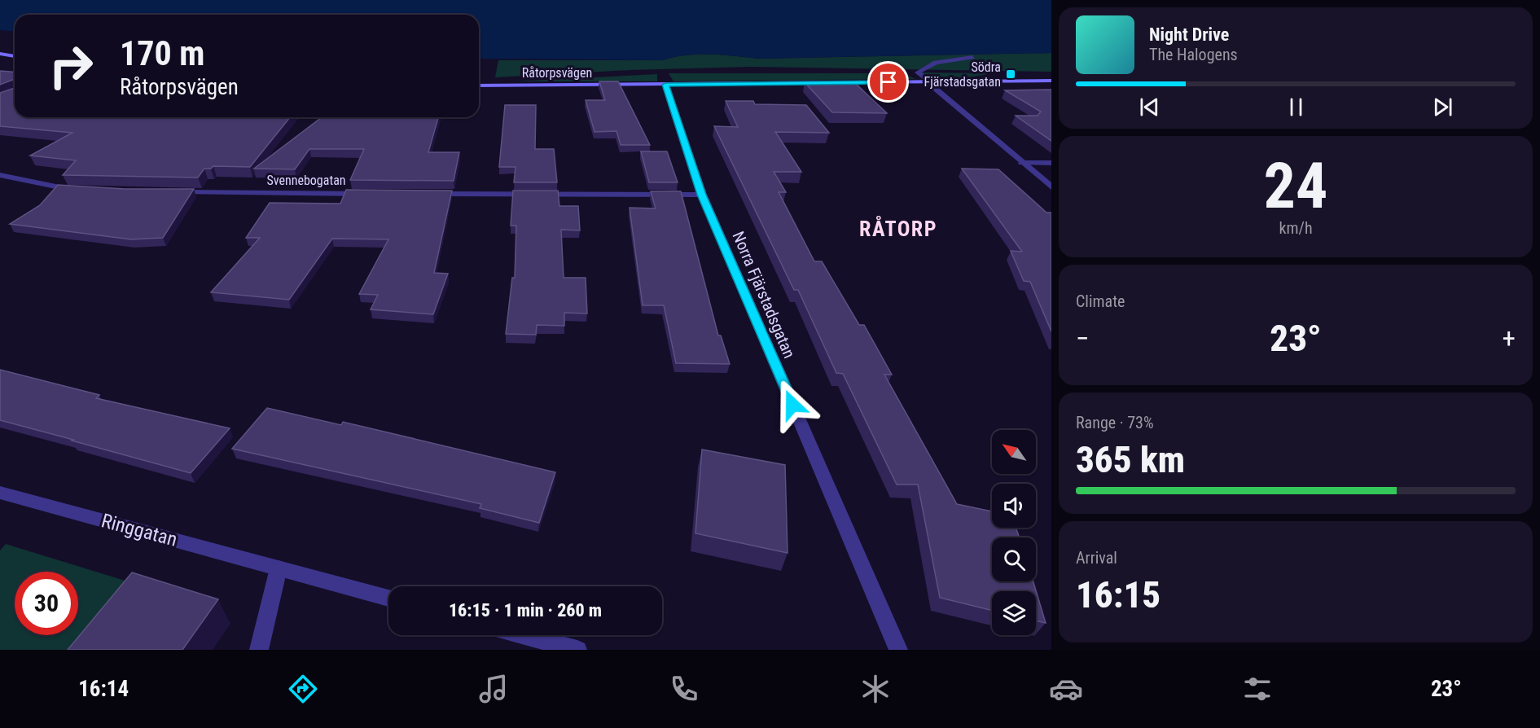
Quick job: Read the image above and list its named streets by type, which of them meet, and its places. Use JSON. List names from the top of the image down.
{
  "streets": {
    "street": [
      "Råtorpsvägen",
      "Svennebogatan",
      "Norra Fjärstadsgatan",
      "Ringgatan"
    ]
  },
  "crossings": [
    ["Råtorpsvägen", "Norra Fjärstadsgatan"]
  ],
  "districts": ["RÅTORP"],
  "places": {
    "transit": ["Södra Fjärstadsgatan"]
  },
  "north": "top left",
  "page": {
    "turn": ["170 m", "Råtorpsvägen"],
    "song": ["Night Drive", "The Halogens"],
    "tile": [
      ["24", "km/h"],
      "Climate",
      ["Range · 73%", "365 km"],
      ["Arrival", "16:15"]
    ],
    "heat": ["−", "23°", "+"],
    "limit": "30",
    "trip": "16:15 · 1 min · 260 m",
    "tabs": ["16:14", "23°"]
  }
}
